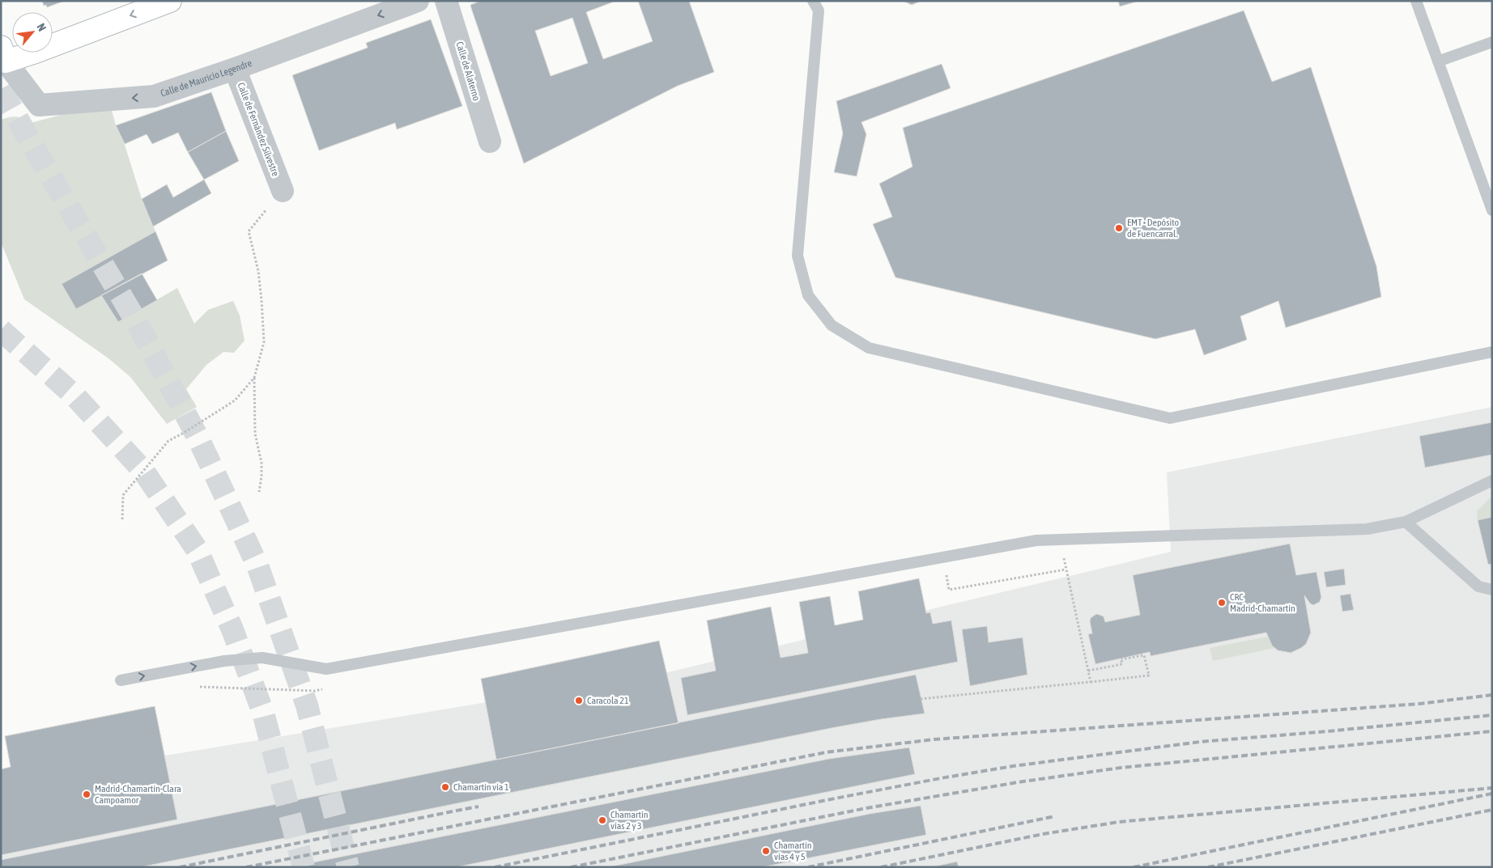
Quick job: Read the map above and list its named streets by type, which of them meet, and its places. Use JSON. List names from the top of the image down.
{
  "streets": {
    "street": ["Calle de Alaterno", "Calle de Mauricio Legendre", "Calle de Fernández Silvestre"]
  },
  "crossings": [
    ["Calle de Mauricio Legendre", "Calle de Fernández Silvestre"]
  ],
  "one_way": ["Calle de Mauricio Legendre"],
  "places": [
    "EMT - Depósito de Fuencarral.",
    "CRC Madrid-Chamartín",
    "Caracola 21",
    "Chamartín vía 1",
    "Madrid-Chamartín-Clara Campoamor",
    "Chamartín vías 2 y 3",
    "Chamartín vías 4 y 5"
  ],
  "north": "top right"
}
